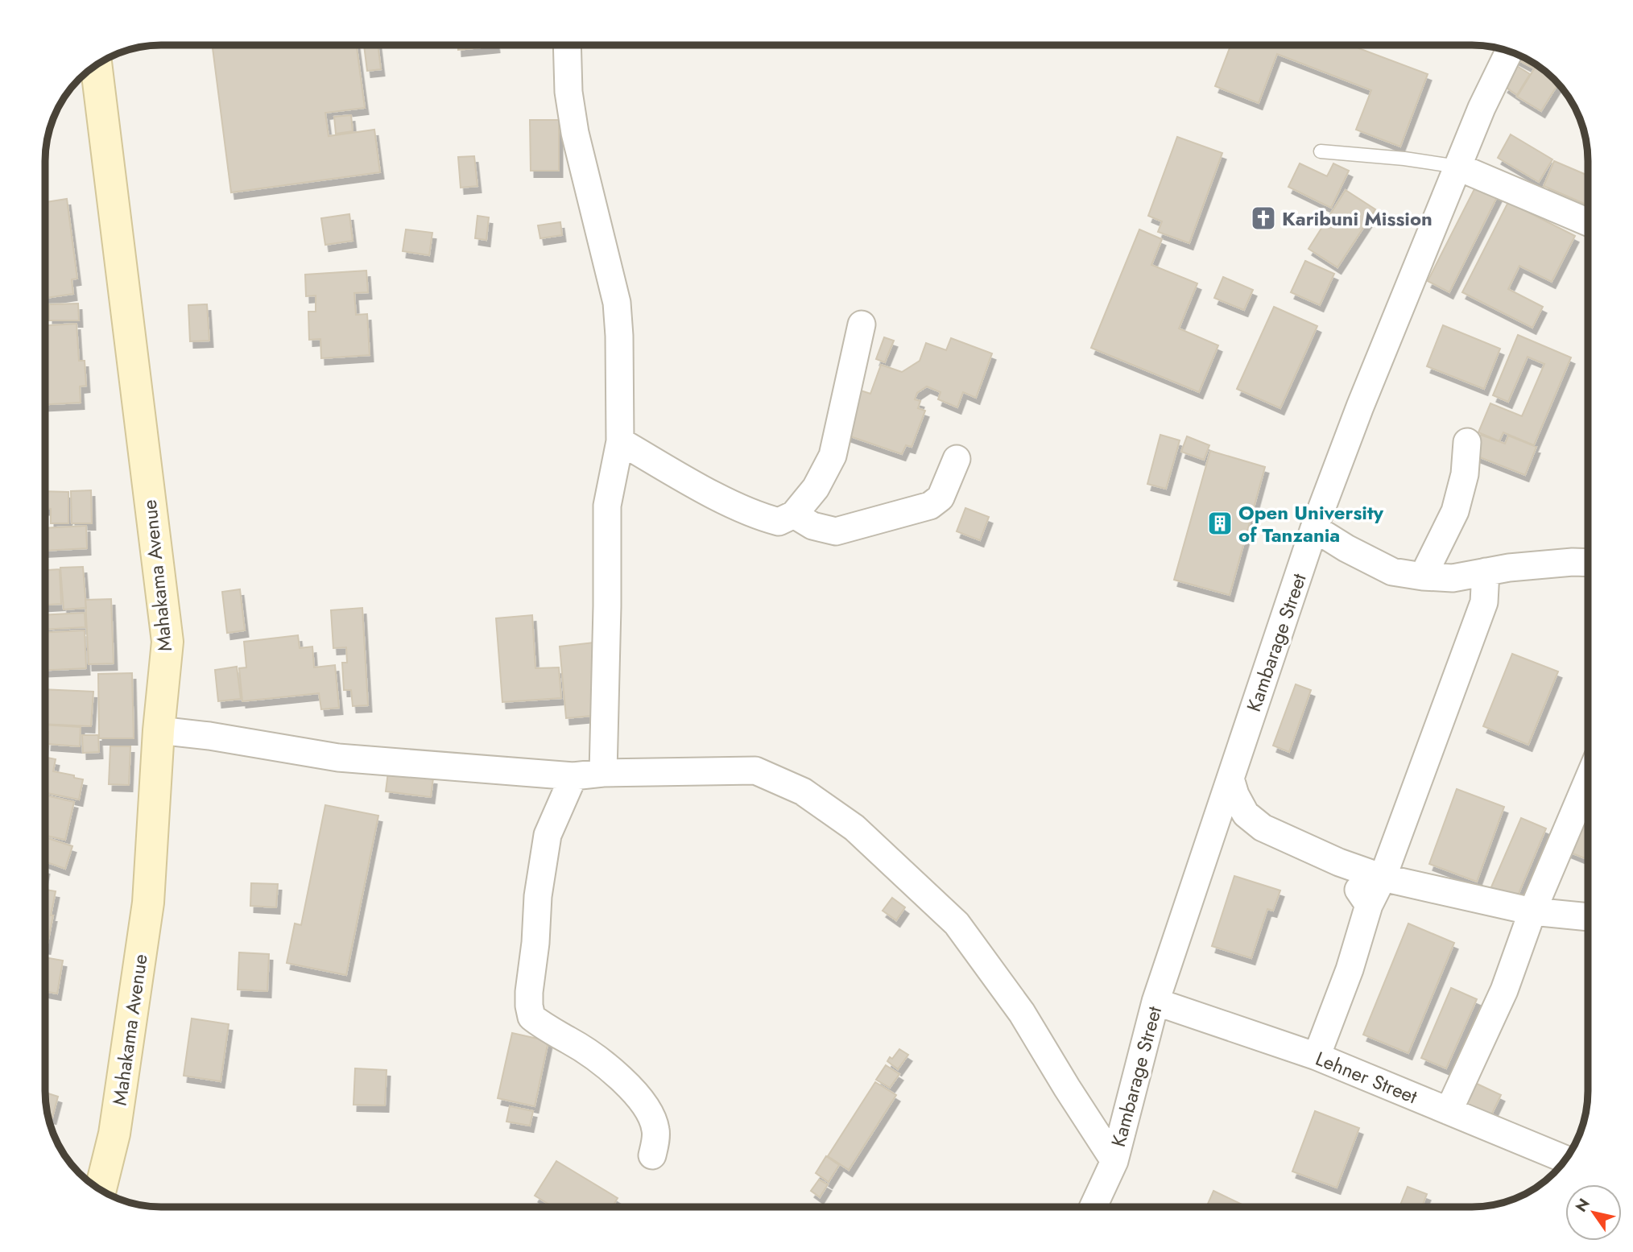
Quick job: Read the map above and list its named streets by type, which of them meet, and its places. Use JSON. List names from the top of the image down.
{
  "streets": {
    "street": ["Mahakama Avenue", "Kambarage Street", "Lehner Street"]
  },
  "crossings": [
    ["Kambarage Street", "Lehner Street"]
  ],
  "places": {
    "church": ["Karibuni Mission"],
    "building": ["Open University of Tanzania"]
  },
  "north": "top left"
}
